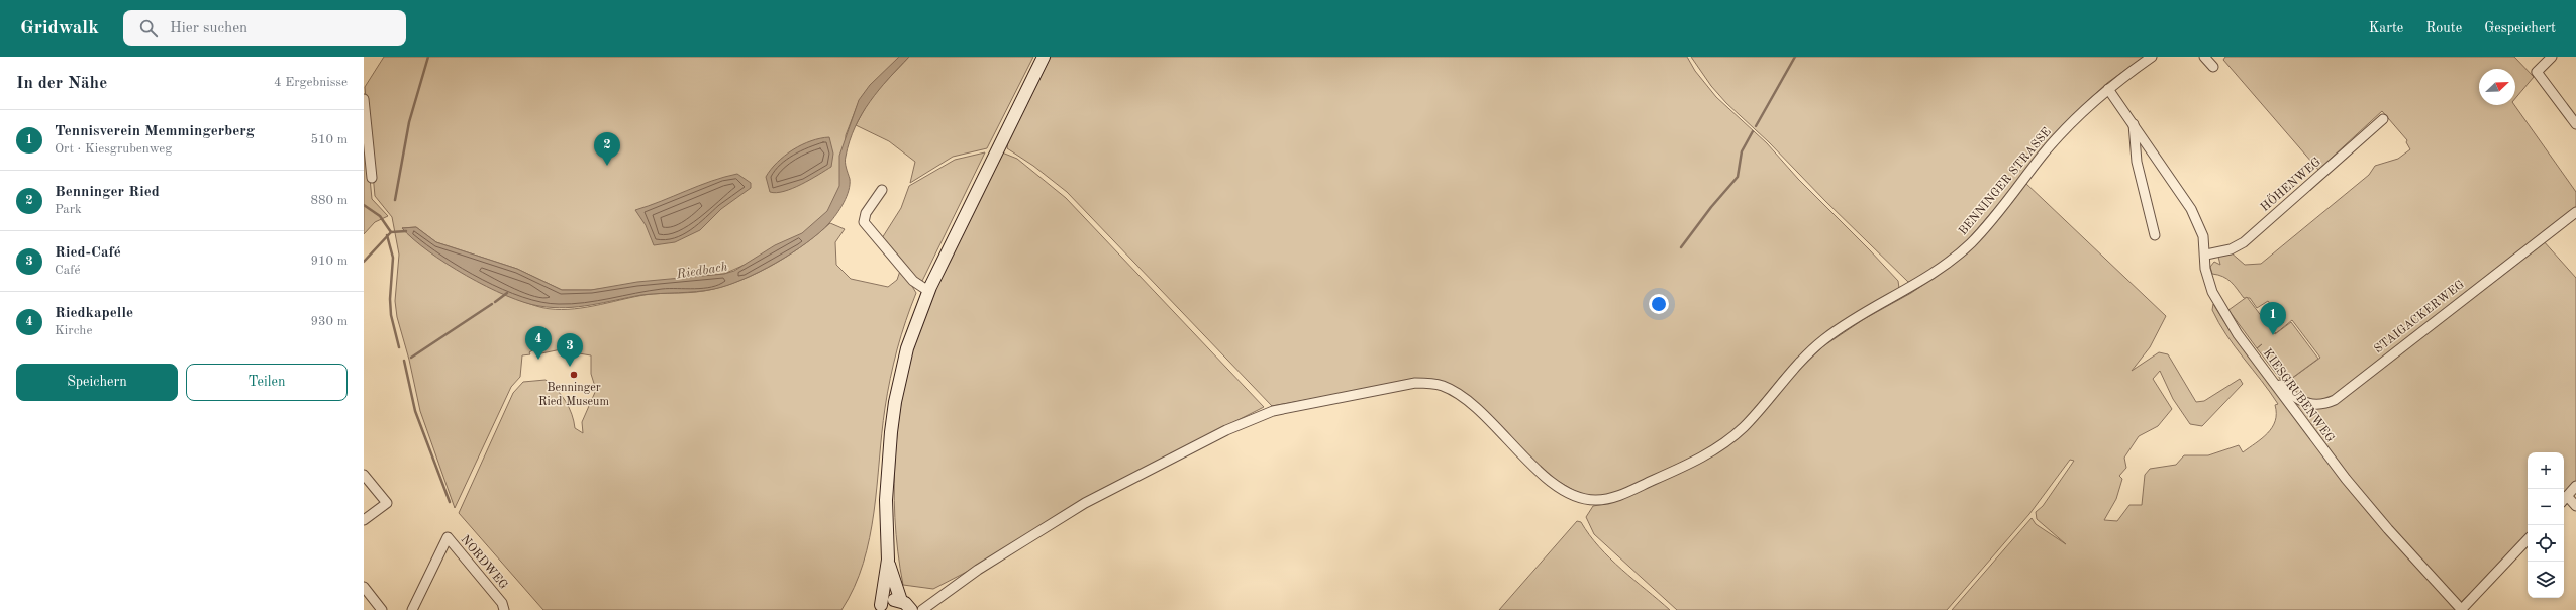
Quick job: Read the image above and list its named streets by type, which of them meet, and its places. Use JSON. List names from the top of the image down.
{
  "streets": {
    "street": [
      "BENNINGER STRASSE",
      "HÖHENWEG",
      "STAIGACKERWEG",
      "KIESGRUBENWEG",
      "NORDWEG"
    ]
  },
  "crossings": [
    ["BENNINGER STRASSE", "KIESGRUBENWEG"],
    ["HÖHENWEG", "KIESGRUBENWEG"],
    ["STAIGACKERWEG", "KIESGRUBENWEG"]
  ],
  "water": ["Riedbach"],
  "places": ["Benninger Ried Museum"],
  "north": "top right",
  "page": {
    "header": "Gridwalk",
    "search": "Hier suchen",
    "nav": ["Karte", "Route", "Gespeichert"],
    "heading": ["In der Nähe", "4 Ergebnisse"],
    "list": [
      {
        "mark": "1",
        "name": "Tennisverein Memmingerberg",
        "note": "Ort · Kiesgrubenweg",
        "value": "510 m"
      },
      {
        "mark": "2",
        "name": "Benninger Ried",
        "note": "Park",
        "value": "880 m"
      },
      {
        "mark": "3",
        "name": "Ried-Café",
        "note": "Café",
        "value": "910 m"
      },
      {
        "mark": "4",
        "name": "Riedkapelle",
        "note": "Kirche",
        "value": "930 m"
      }
    ],
    "pins": [
      "2",
      "1",
      "4",
      "3"
    ],
    "buttons": ["Speichern", "Teilen"],
    "map_buttons": ["+", "−"]
  }
}
